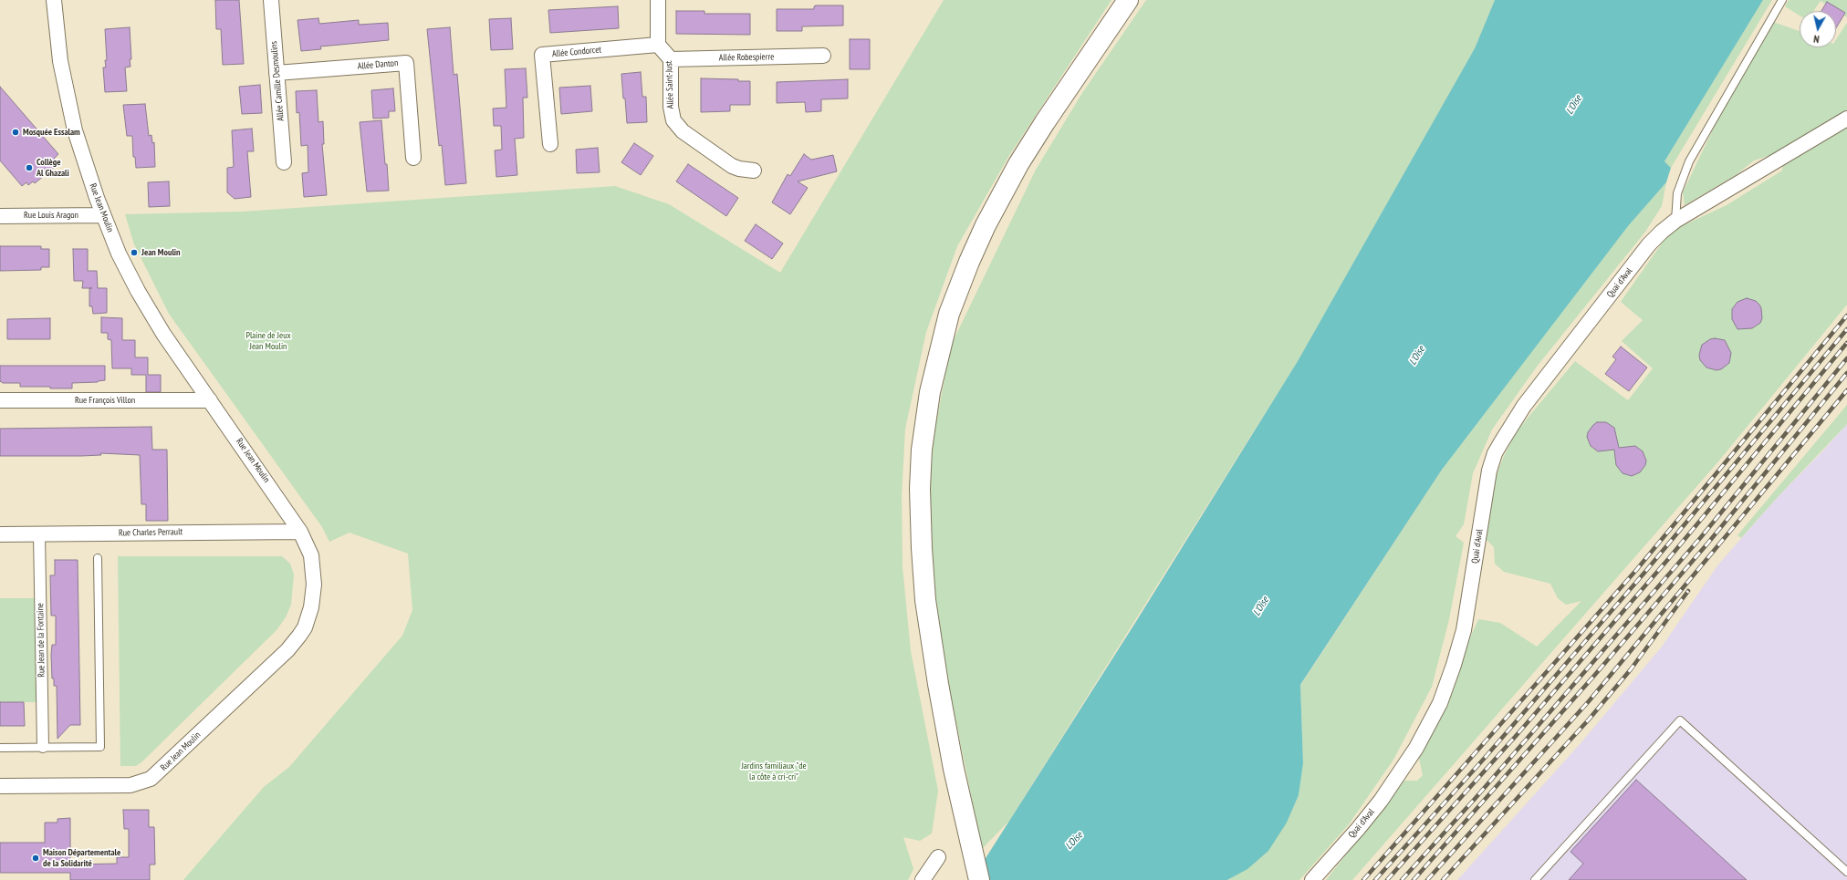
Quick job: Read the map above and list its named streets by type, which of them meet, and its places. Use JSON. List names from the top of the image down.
{
  "streets": {
    "street": [
      "Allée Condorcet",
      "Allée Robespierre",
      "Allée Danton",
      "Allée Camille Desmoulins",
      "Allée Saint-Just",
      "Rue Jean Moulin",
      "Rue Louis Aragon",
      "Quai d'Aval",
      "Rue François Villon",
      "Rue Charles Perrault",
      "Rue Jean de la Fontaine"
    ]
  },
  "crossings": [
    ["Allée Condorcet", "Allée Saint-Just"],
    ["Allée Robespierre", "Allée Saint-Just"],
    ["Allée Danton", "Allée Camille Desmoulins"],
    ["Rue Jean Moulin", "Rue Louis Aragon"],
    ["Rue Jean Moulin", "Rue François Villon"],
    ["Rue Jean Moulin", "Rue Charles Perrault"],
    ["Rue Charles Perrault", "Rue Jean de la Fontaine"]
  ],
  "water": ["L'Oise"],
  "parks": ["Plaine de Jeux Jean Moulin", "Jardins familiaux \"de la côte à cri-cri\""],
  "places": [
    "Mosquée Essalam",
    "Collège Al Ghazali",
    "Jean Moulin",
    "Maison Départementale de la Solidarité"
  ],
  "north": "bottom"
}
